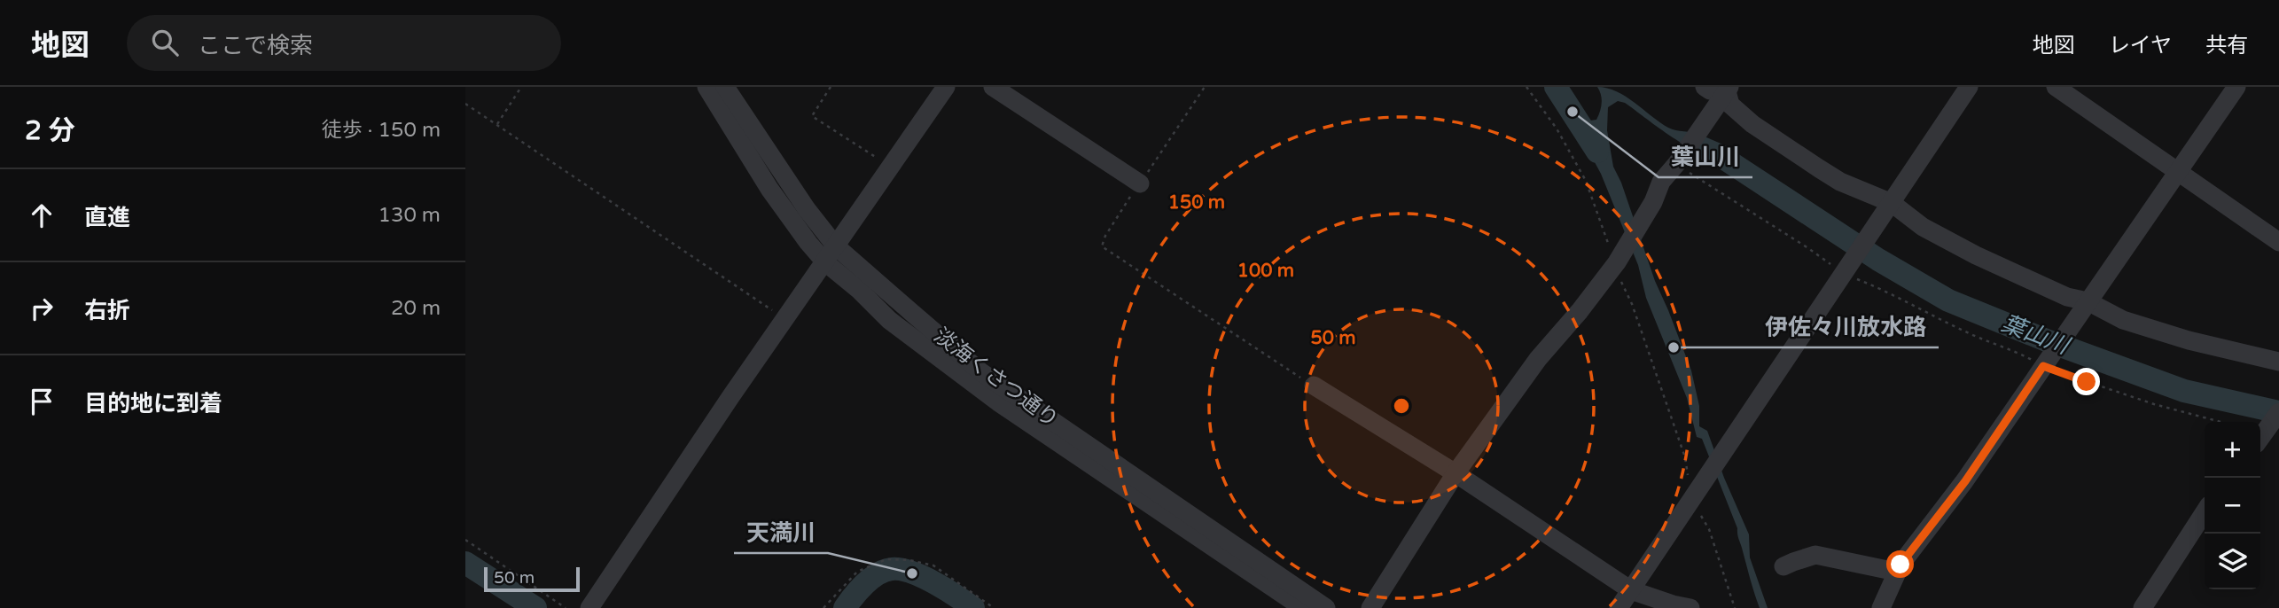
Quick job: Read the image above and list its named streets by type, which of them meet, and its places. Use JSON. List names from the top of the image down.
{
  "streets": {
    "street": ["淡海くさつ通り"]
  },
  "water": ["葉山川"],
  "places": ["葉山川", "伊佐々川放水路", "天満川"],
  "scale_bar": "50 m",
  "page": {
    "header": "地図",
    "search": "ここで検索",
    "nav": ["地図", "レイヤ", "共有"],
    "heading": ["2 分", "徒歩 · 150 m"],
    "list": [
      ["直進", "130 m"],
      ["右折", "20 m"],
      "目的地に到着"
    ],
    "map_buttons": ["+", "−"],
    "scale": "50 m"
  },
  "rings": ["150 m", "100 m", "50 m"]
}
